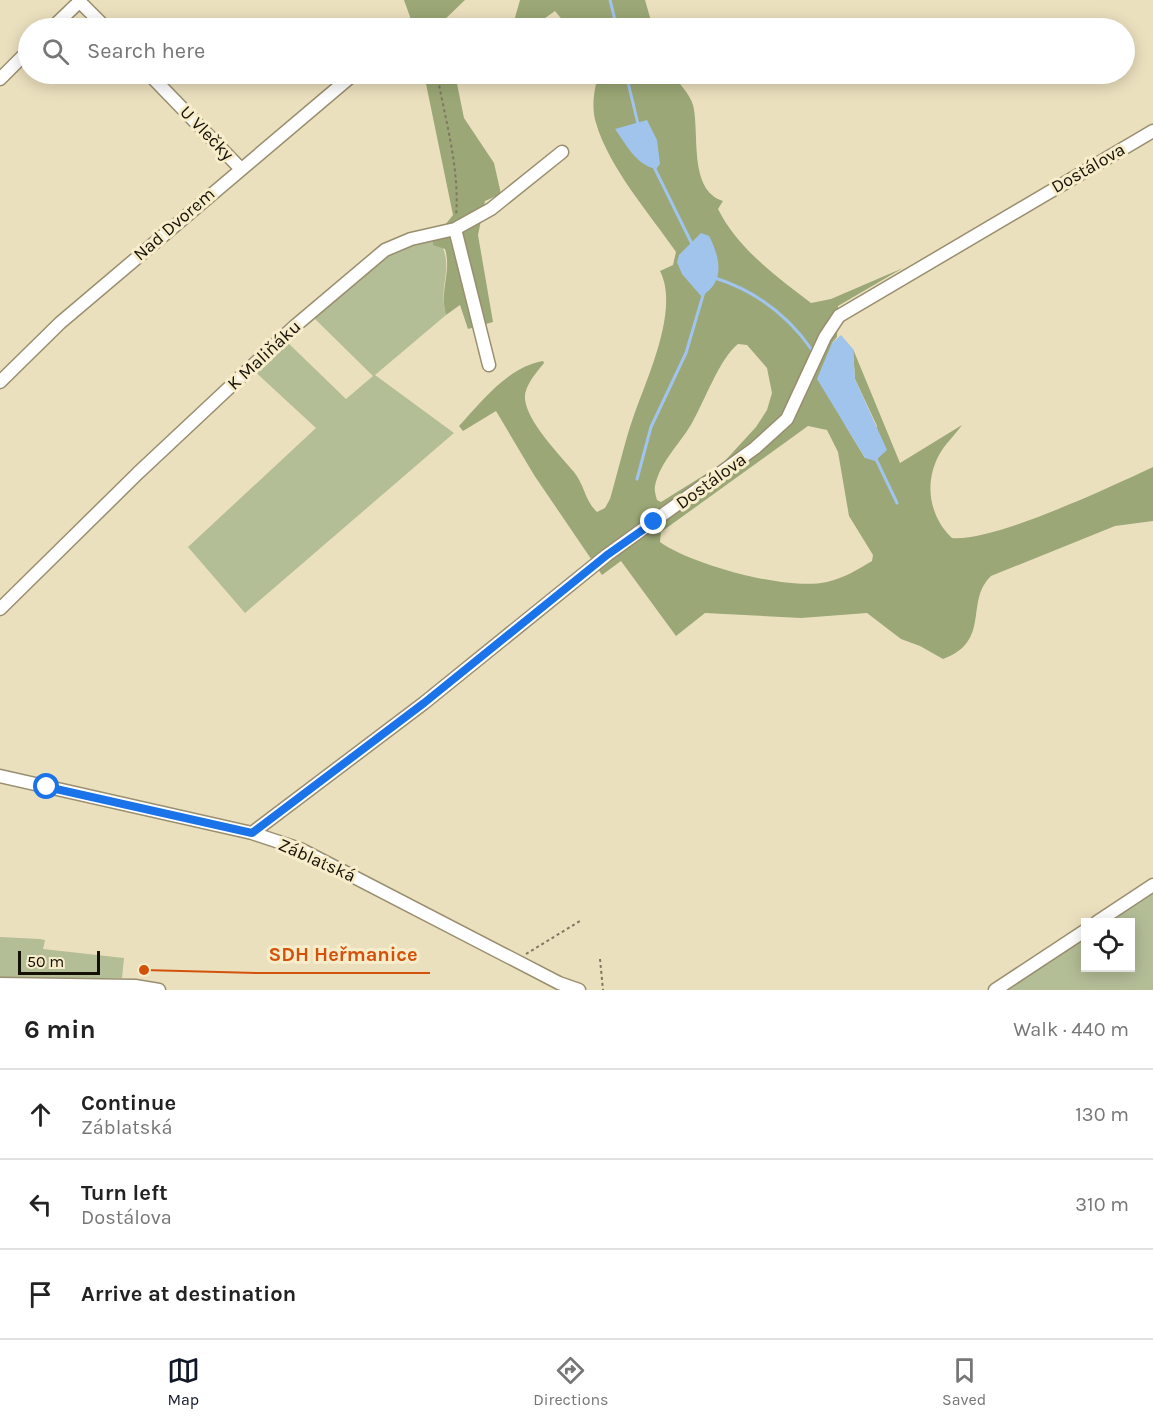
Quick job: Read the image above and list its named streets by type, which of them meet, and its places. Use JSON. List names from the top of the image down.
{
  "streets": {
    "street": [
      "U Vlečky",
      "Dostálova",
      "Nad Dvorem",
      "K Maliňáku",
      "Záblatská"
    ]
  },
  "crossings": [
    ["U Vlečky", "Nad Dvorem"],
    ["Dostálova", "Záblatská"]
  ],
  "places": ["SDH Heřmanice"],
  "scale_bar": "50 m",
  "page": {
    "search": "Search here",
    "scale": "50 m",
    "heading": ["6 min", "Walk · 440 m"],
    "list": [
      ["Continue", "Záblatská", "130 m"],
      ["Turn left", "Dostálova", "310 m"],
      "Arrive at destination"
    ],
    "nav": ["Map", "Directions", "Saved"]
  }
}
